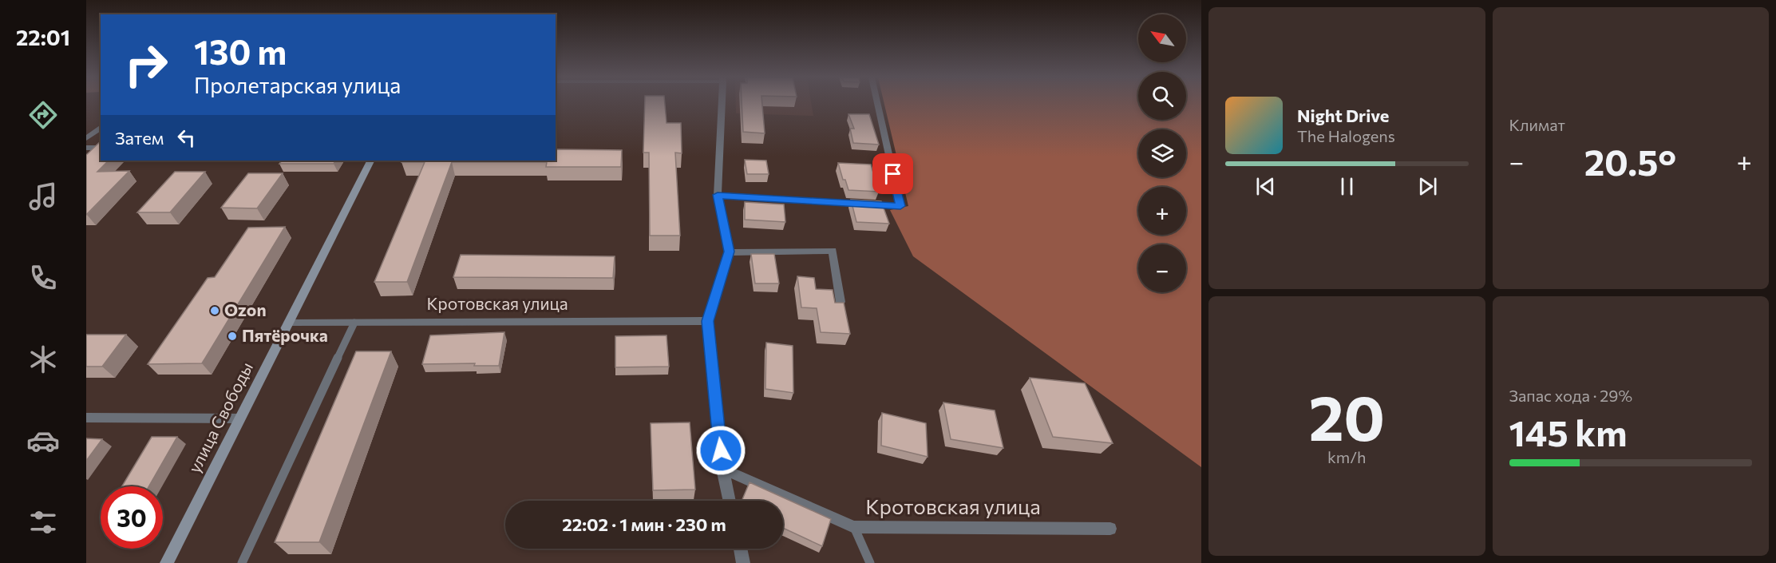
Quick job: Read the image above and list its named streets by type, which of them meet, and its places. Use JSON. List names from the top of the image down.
{
  "streets": {
    "main road": ["улица Свободы"],
    "street": ["Кротовская улица"]
  },
  "crossings": [
    ["Кротовская улица", "улица Свободы"]
  ],
  "places": ["Ozon", "Пятёрочка"],
  "north": "top left",
  "page": {
    "tabs": "22:01",
    "tile": [
      "Климат",
      ["20", "km/h"],
      ["Запас хода · 29%", "145 km"]
    ],
    "map_buttons": ["+", "−"],
    "turn": ["130 m", "Пролетарская улица"],
    "song": ["Night Drive", "The Halogens"],
    "then": "Затем",
    "heat": ["−", "20.5°", "+"],
    "limit": "30",
    "trip": "22:02 · 1 мин · 230 m"
  }
}
